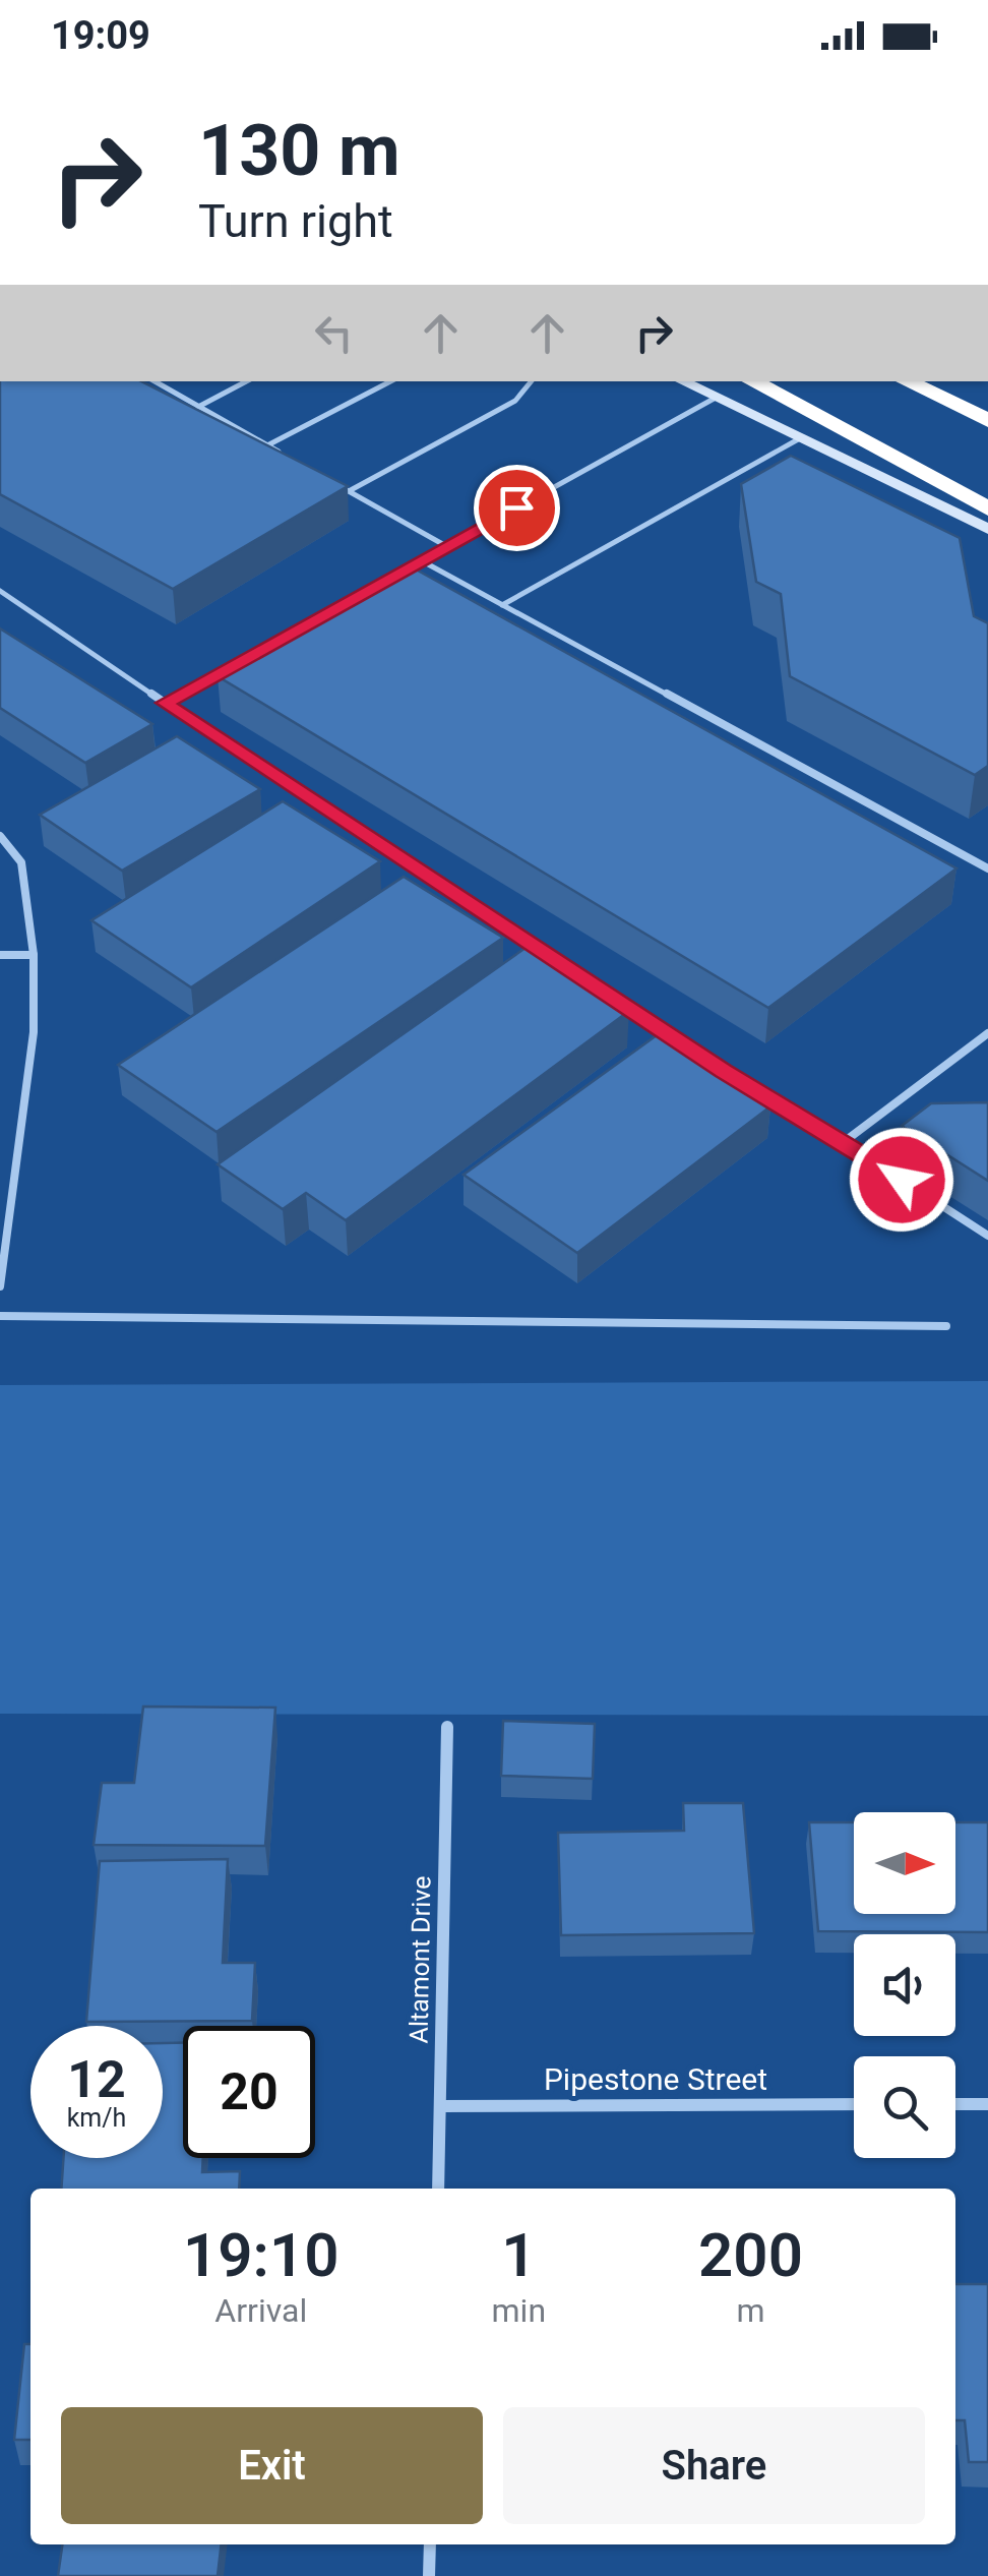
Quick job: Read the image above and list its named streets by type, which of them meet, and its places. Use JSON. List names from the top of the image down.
{
  "streets": {
    "street": ["Altamont Drive", "Pipestone Street"]
  },
  "crossings": [
    ["Altamont Drive", "Pipestone Street"]
  ],
  "north": "right",
  "page": {
    "status": "19:09",
    "turn": ["130 m", "Turn right"],
    "speed": "12 km/h",
    "limit": "20",
    "eta": [
      "19:10",
      "Arrival",
      "1",
      "min",
      "200",
      "m"
    ],
    "buttons": ["Exit", "Share"]
  }
}
